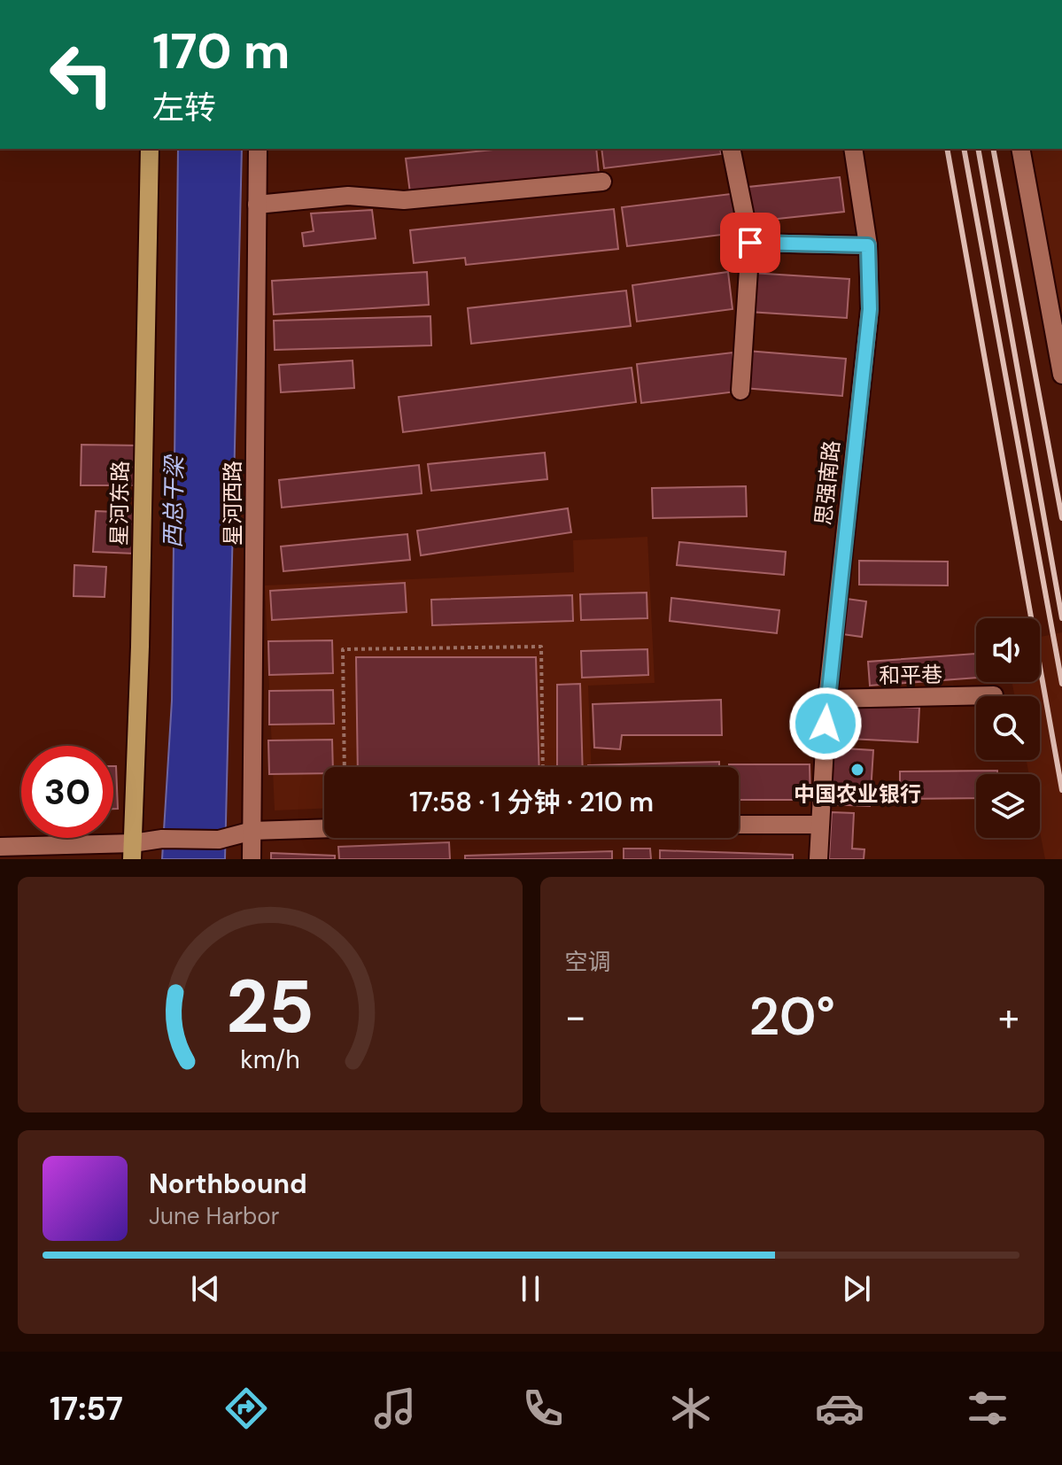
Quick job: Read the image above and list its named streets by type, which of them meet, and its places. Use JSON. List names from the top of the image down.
{
  "streets": {
    "main road": ["星河东路"],
    "street": ["思强南路", "星河西路", "和平巷"]
  },
  "crossings": [
    ["思强南路", "和平巷"]
  ],
  "water": ["西总干梁"],
  "places": ["中国农业银行"],
  "page": {
    "turn": ["170 m", "左转"],
    "limit": "30",
    "trip": "17:58 · 1 分钟 · 210 m",
    "tile": "空调",
    "heat": ["−", "20°", "+"],
    "song": ["Northbound", "June Harbor"],
    "tabs": "17:57",
    "gauge": ["25", "km/h"]
  }
}
